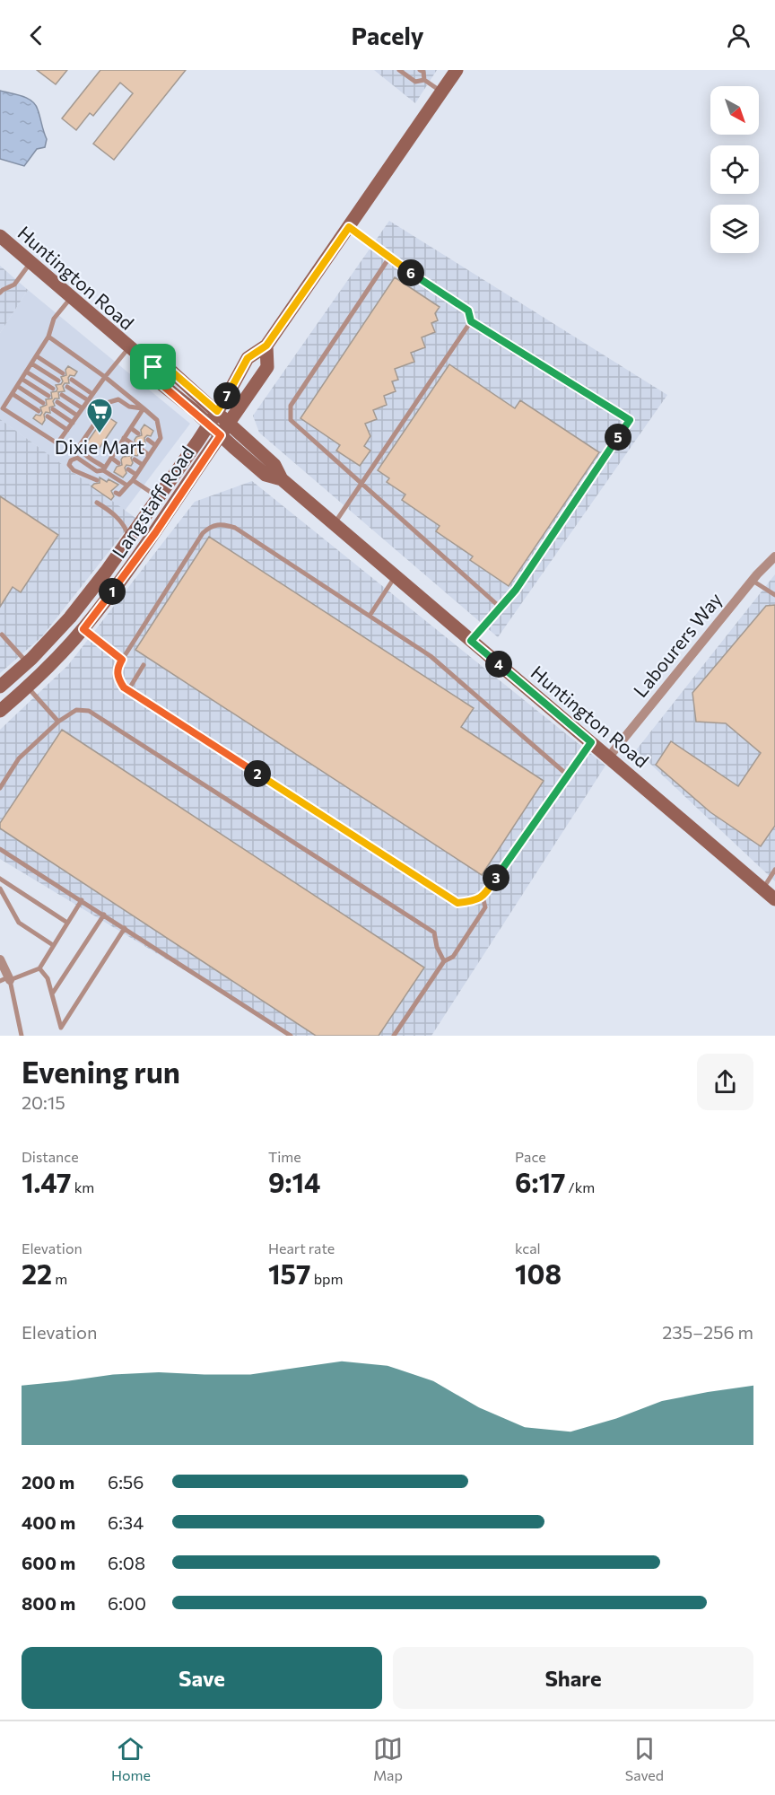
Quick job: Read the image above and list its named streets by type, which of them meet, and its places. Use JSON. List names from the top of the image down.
{
  "streets": {
    "main road": ["Huntington Road", "Langstaff Road"],
    "street": ["Labourers Way"]
  },
  "crossings": [
    ["Huntington Road", "Langstaff Road"],
    ["Huntington Road", "Labourers Way"]
  ],
  "places": {
    "supermarket": ["Dixie Mart"]
  },
  "north": "bottom right",
  "page": {
    "header": "Pacely",
    "pins": [
      "6",
      "7",
      "5",
      "1",
      "4",
      "2",
      "3"
    ],
    "heading": ["Evening run", "20:15"],
    "stats": [
      ["Distance", "1.47 km"],
      ["Time", "9:14"],
      ["Pace", "6:17 /km"],
      ["Elevation", "22 m"],
      ["Heart rate", "157 bpm"],
      ["kcal", "108"]
    ],
    "chart": ["Elevation", "235–256 m"],
    "list": [
      {
        "name": "200 m",
        "note": "6:56"
      },
      {
        "name": "400 m",
        "note": "6:34"
      },
      {
        "name": "600 m",
        "note": "6:08"
      },
      {
        "name": "800 m",
        "note": "6:00"
      }
    ],
    "buttons": ["Save", "Share"],
    "tabs": ["Home", "Map", "Saved"]
  }
}
